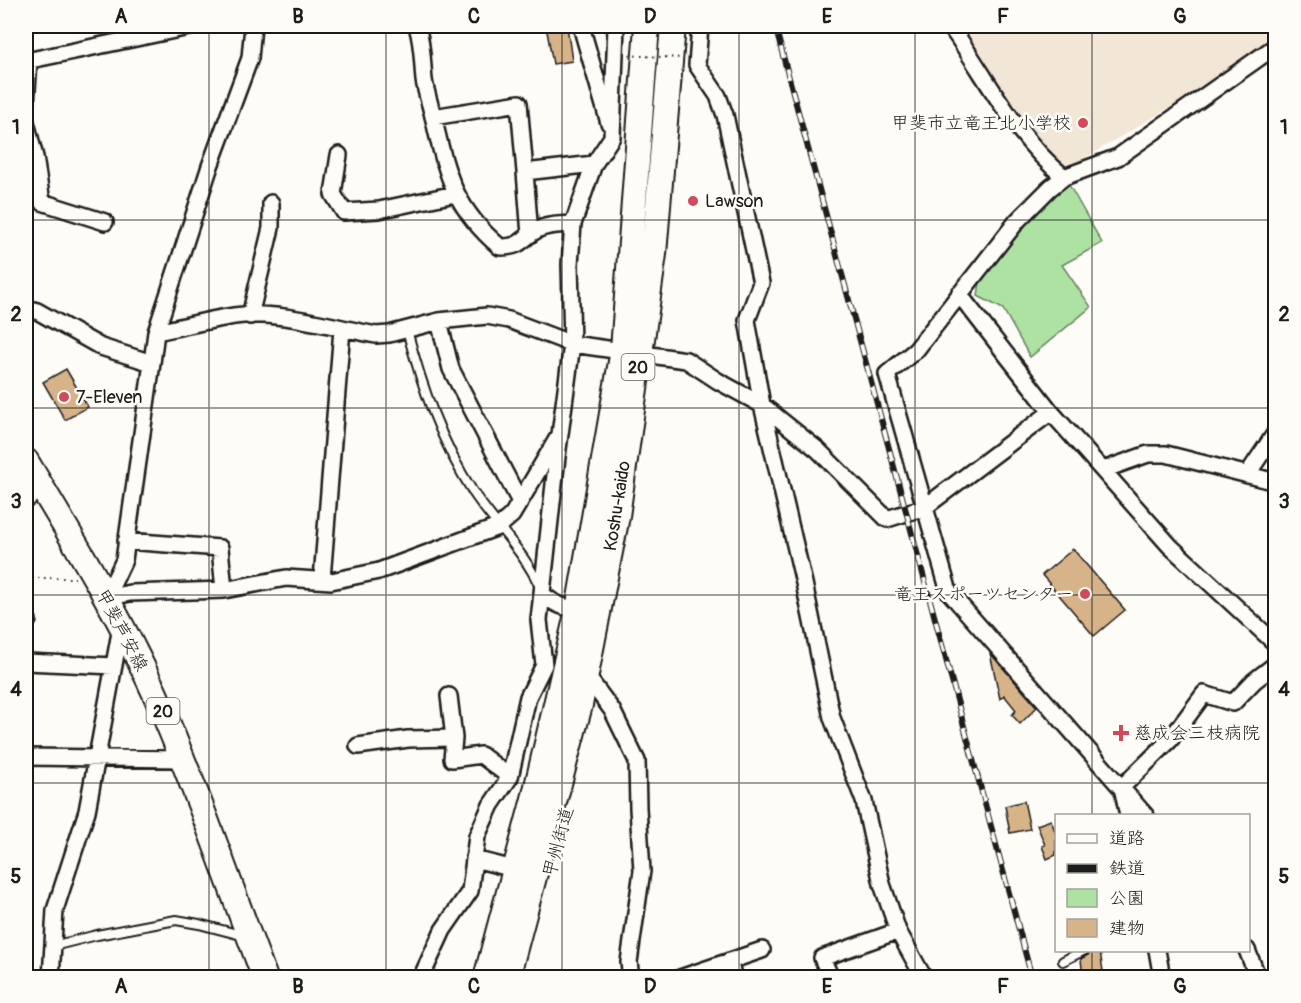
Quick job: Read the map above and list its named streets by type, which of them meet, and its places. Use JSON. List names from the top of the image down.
{
  "streets": {
    "main road": [
      "20",
      "Koshu-kaido",
      "甲斐芦安線",
      "甲州街道"
    ]
  },
  "crossings": [
    ["20", "Koshu-kaido"],
    ["Koshu-kaido", "甲州街道"]
  ],
  "places": {
    "other": [
      "甲斐市立竜王北小学校",
      "Lawson",
      "7-Eleven",
      "竜王スポーツセンター"
    ],
    "health": ["慈成会三枝病院"]
  },
  "legend": [
    "道路",
    "鉄道",
    "公園",
    "建物"
  ],
  "grid": {
    "columns": [
      "A",
      "B",
      "C",
      "D",
      "E",
      "F",
      "G"
    ],
    "rows": [
      "1",
      "2",
      "3",
      "4",
      "5"
    ]
  }
}
